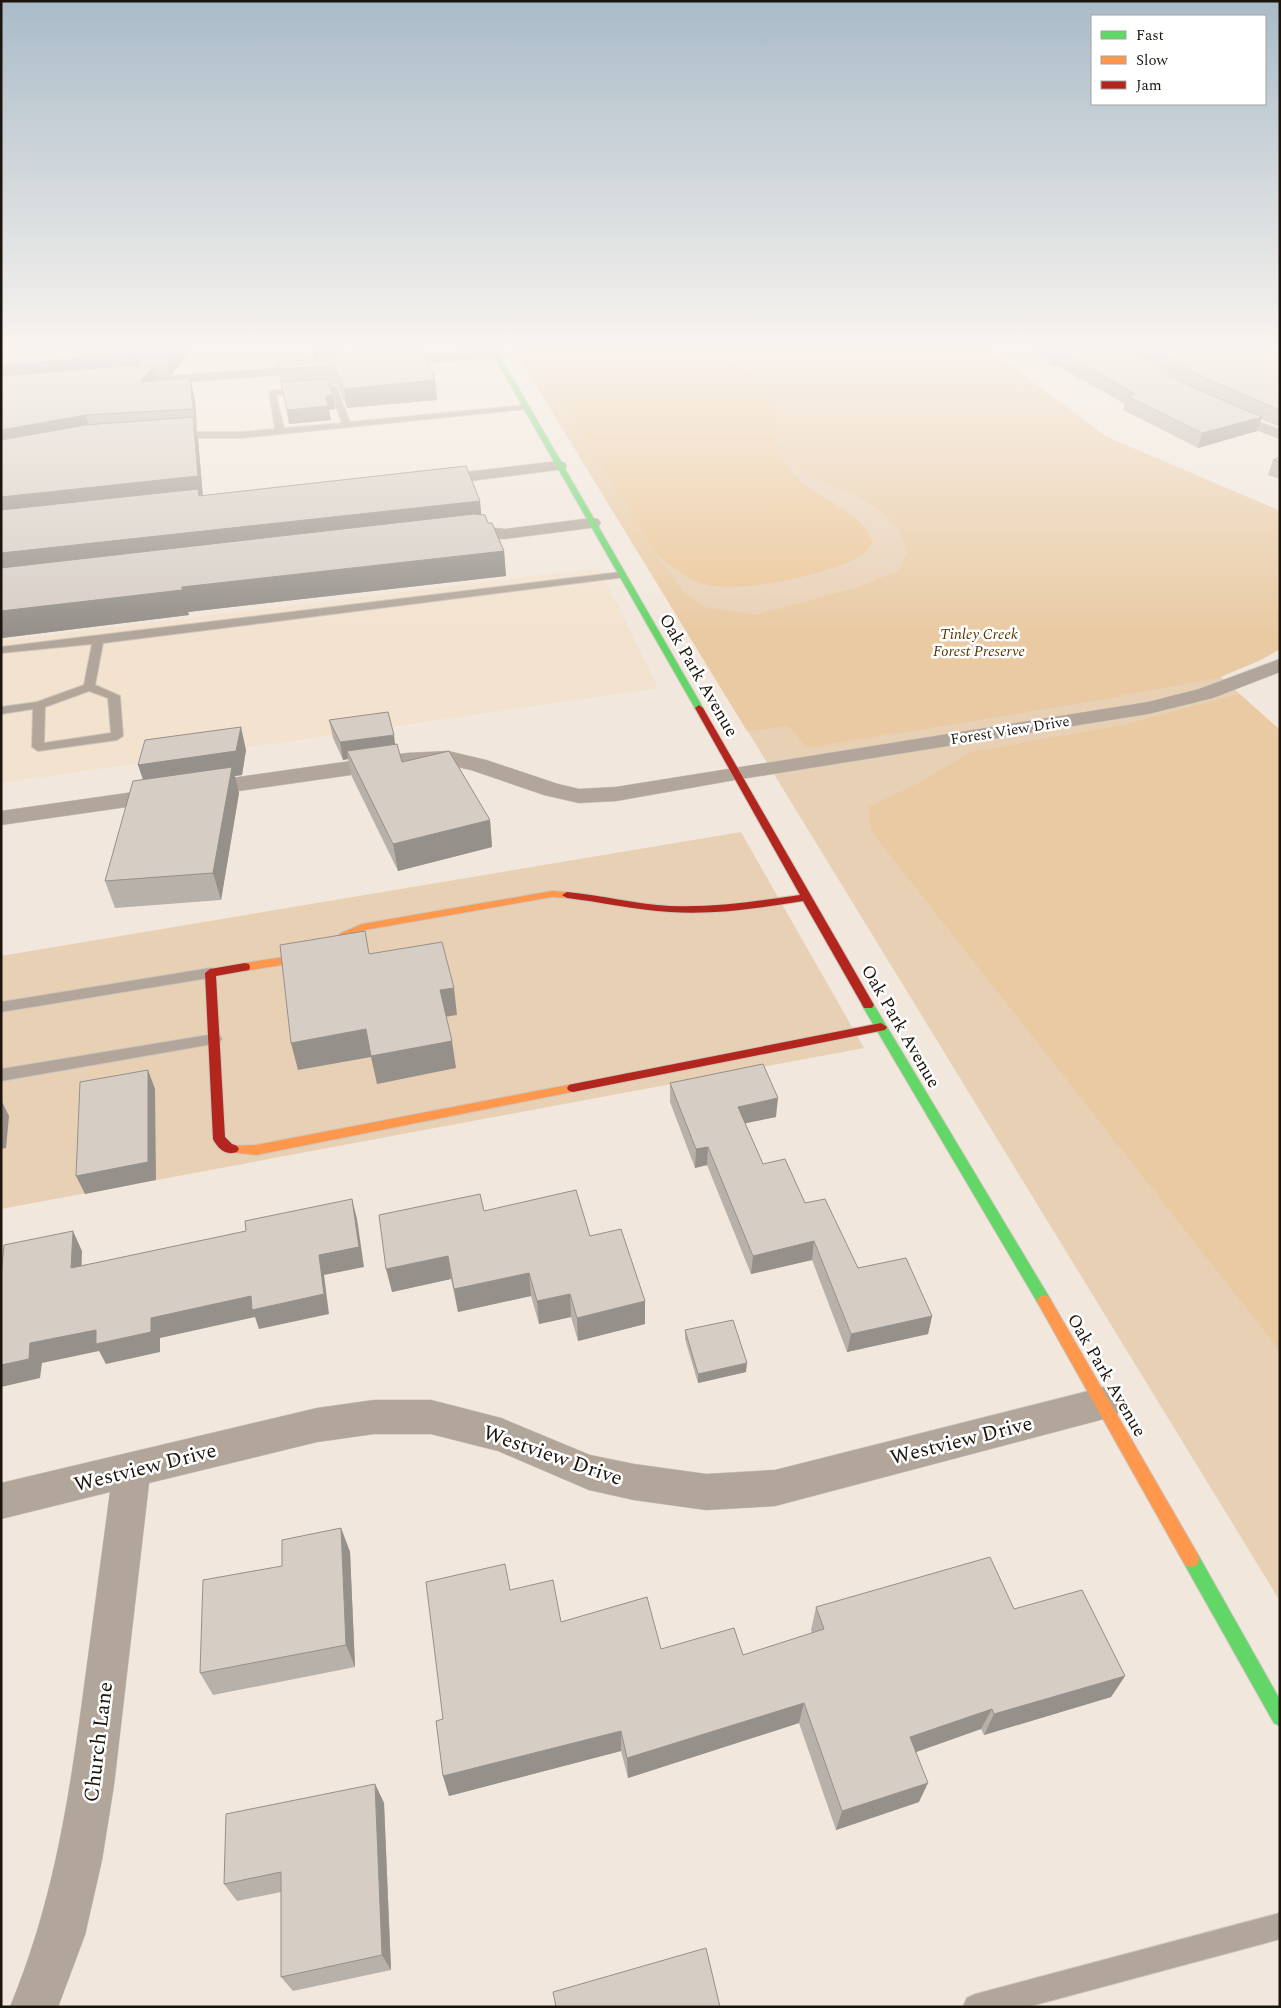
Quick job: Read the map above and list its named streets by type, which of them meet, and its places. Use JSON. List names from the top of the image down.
{
  "streets": {
    "street": [
      "Oak Park Avenue",
      "Forest View Drive",
      "Westview Drive",
      "Church Lane"
    ]
  },
  "crossings": [
    ["Oak Park Avenue", "Forest View Drive"],
    ["Oak Park Avenue", "Westview Drive"],
    ["Westview Drive", "Church Lane"]
  ],
  "parks": ["Tinley Creek Forest Preserve"],
  "legend": ["Fast", "Slow", "Jam"]
}
